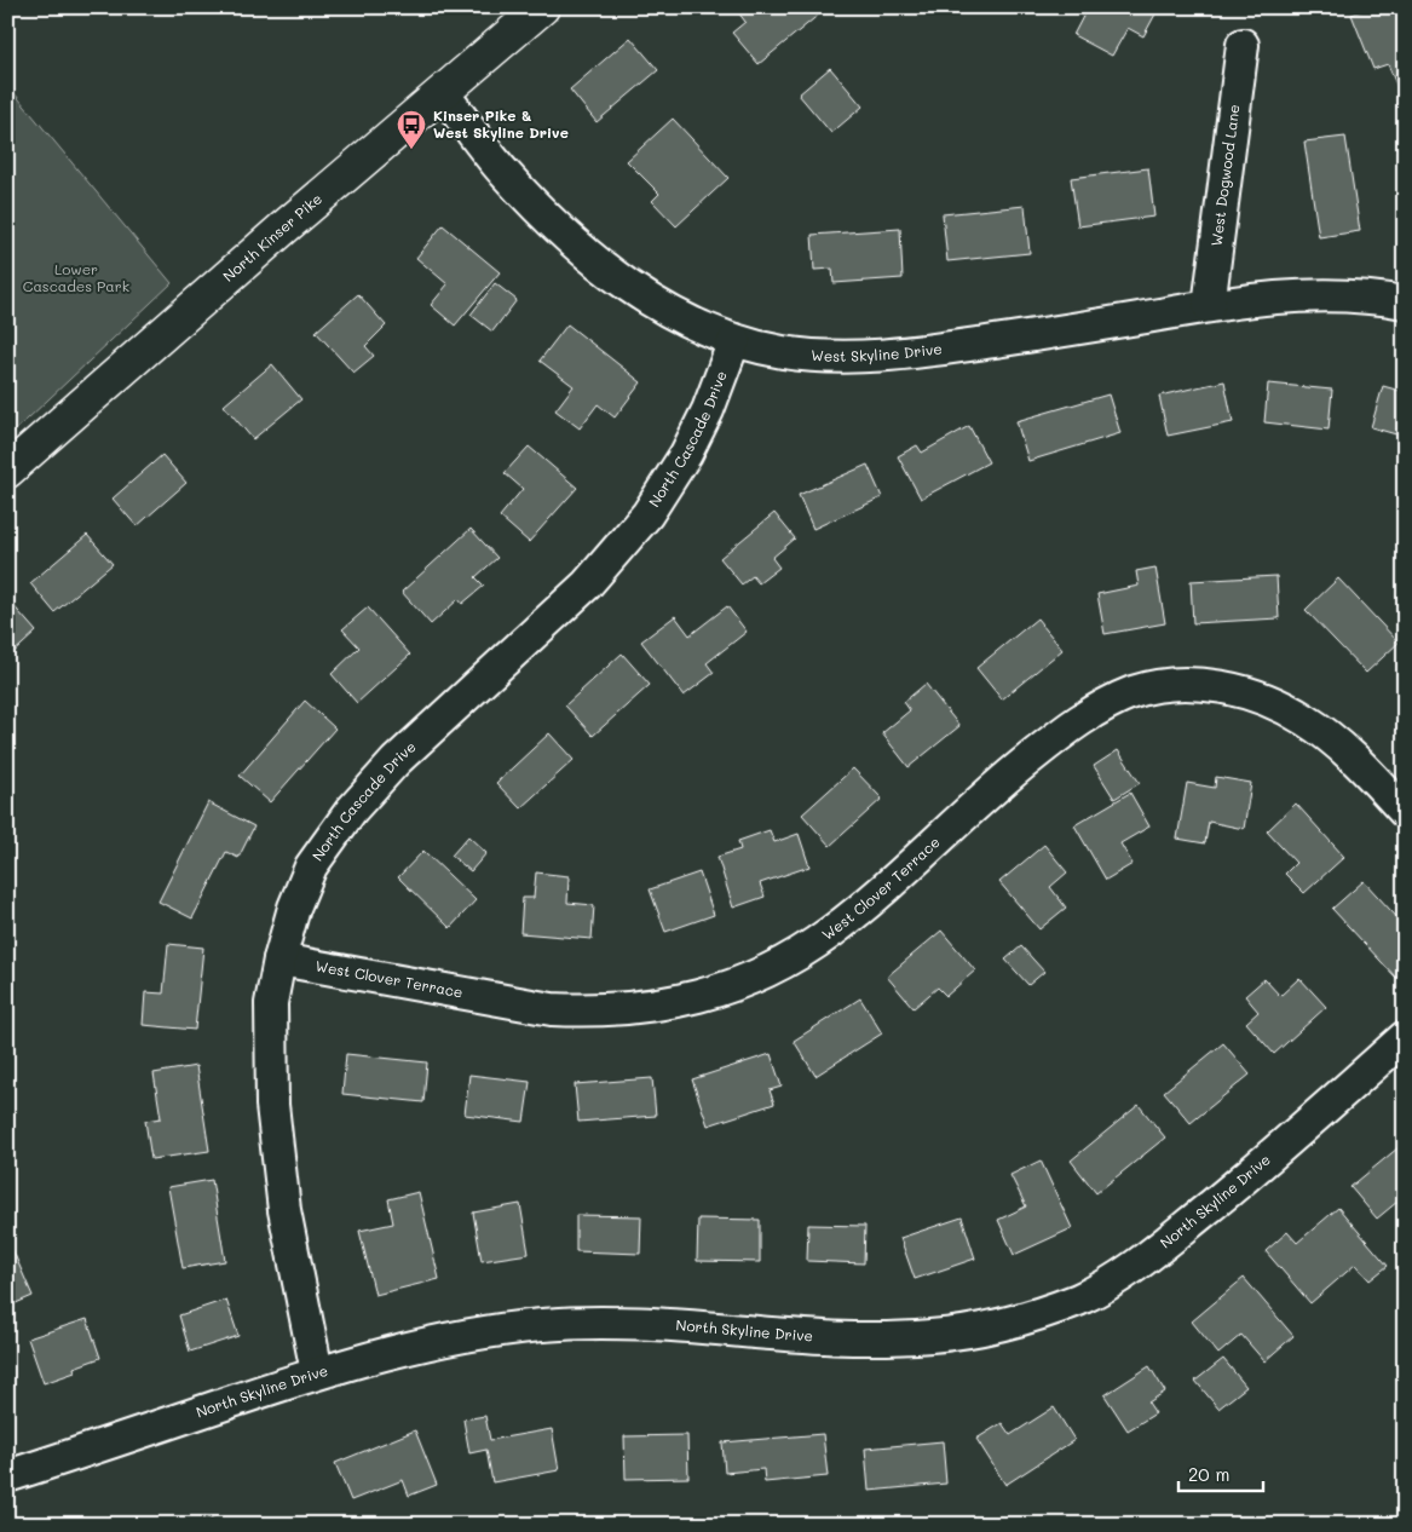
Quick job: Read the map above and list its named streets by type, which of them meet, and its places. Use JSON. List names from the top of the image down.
{
  "streets": {
    "street": [
      "West Dogwood Lane",
      "North Kinser Pike",
      "West Skyline Drive",
      "North Cascade Drive",
      "West Clover Terrace",
      "North Skyline Drive"
    ]
  },
  "crossings": [
    ["West Dogwood Lane", "West Skyline Drive"],
    ["North Kinser Pike", "West Skyline Drive"],
    ["West Skyline Drive", "North Cascade Drive"],
    ["North Cascade Drive", "West Clover Terrace"],
    ["North Cascade Drive", "North Skyline Drive"]
  ],
  "parks": ["Lower Cascades Park"],
  "places": {
    "bus stop": ["Kinser Pike & West Skyline Drive"]
  },
  "scale_bar": "20 m"
}
